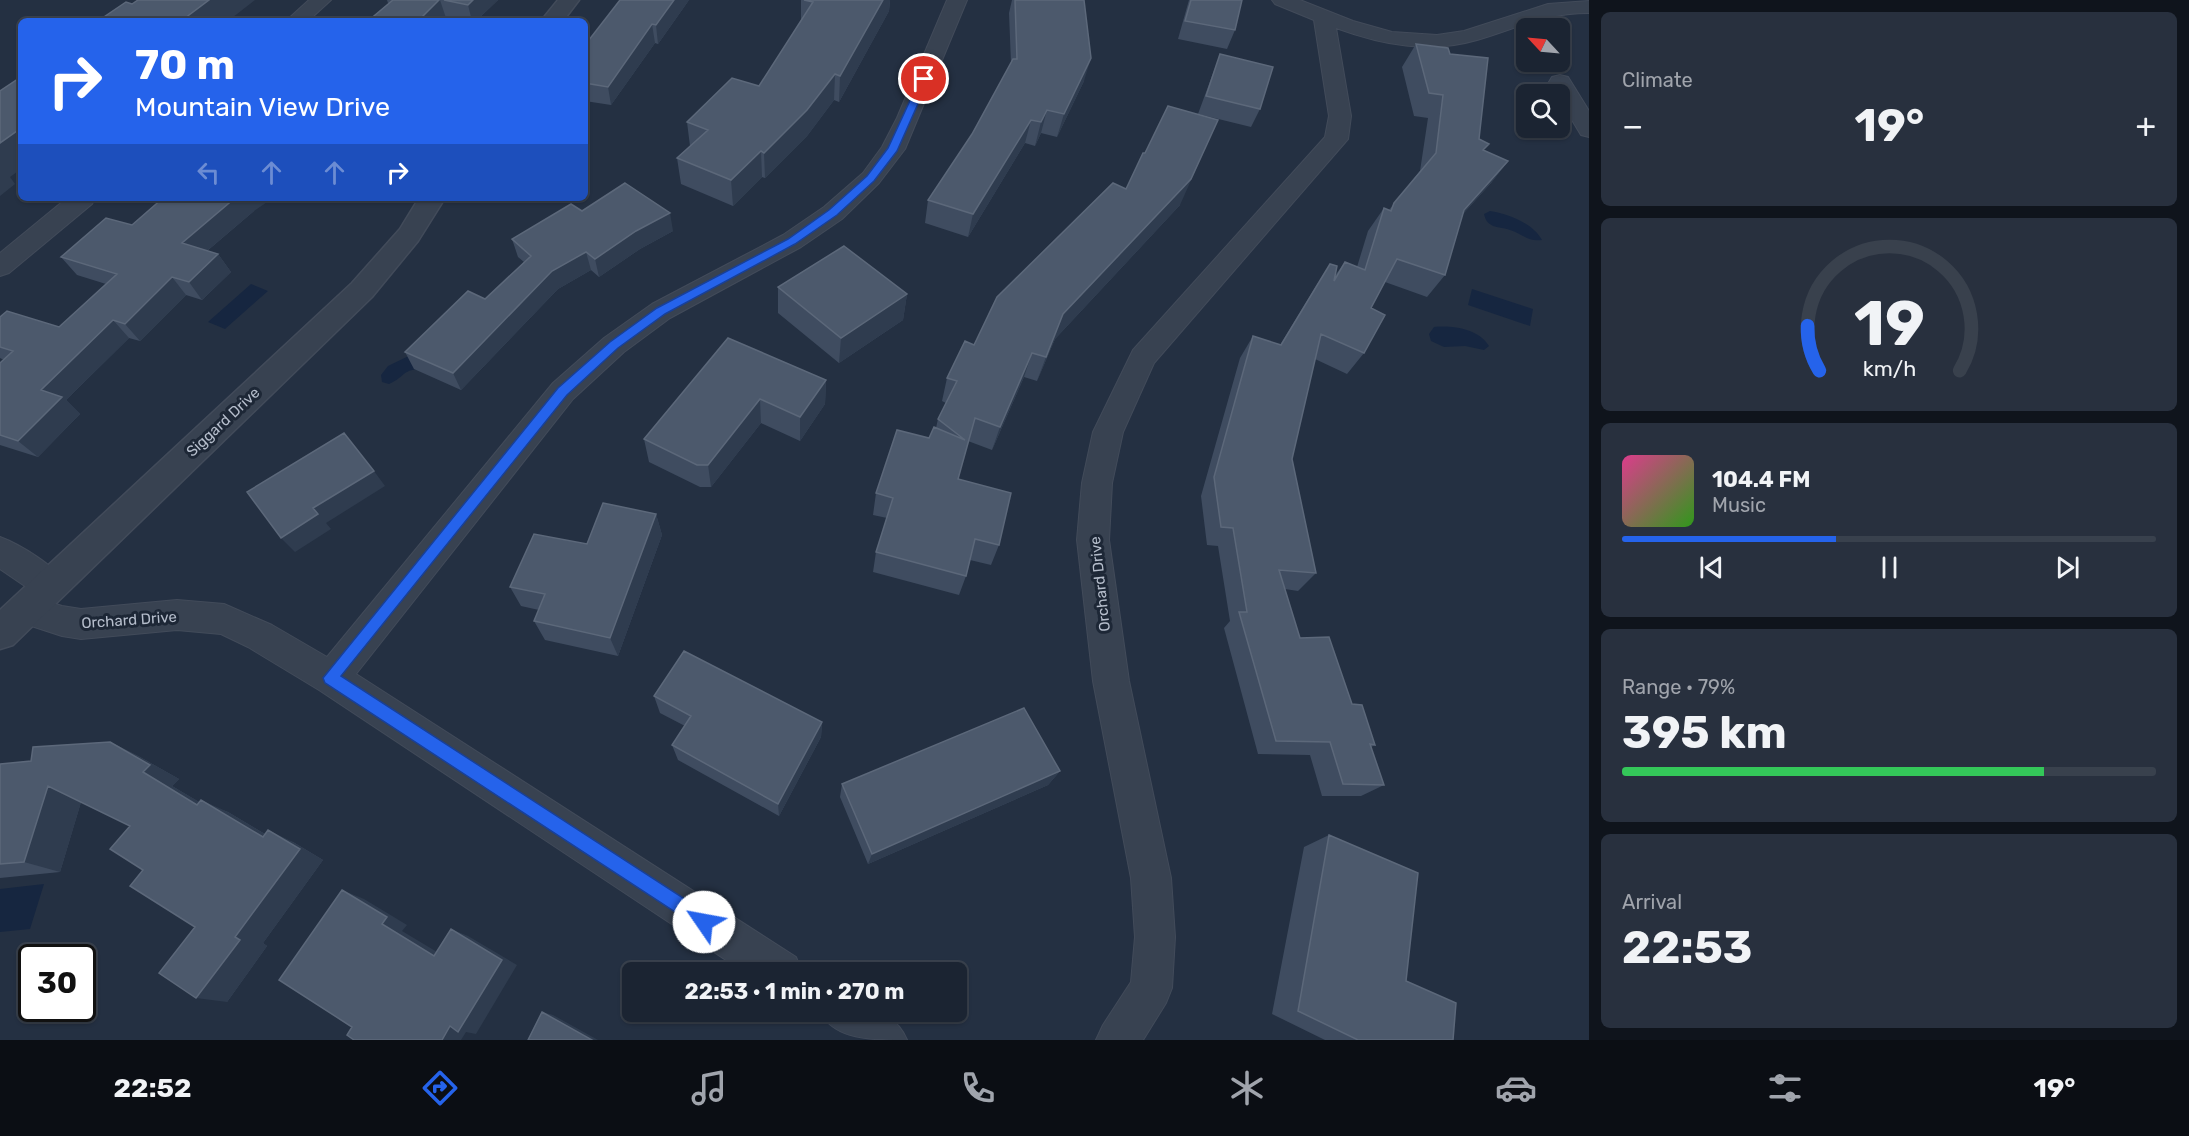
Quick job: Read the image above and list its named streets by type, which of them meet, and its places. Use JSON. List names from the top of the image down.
{
  "streets": {
    "street": ["Siggard Drive", "Orchard Drive"]
  },
  "crossings": [
    ["Siggard Drive", "Orchard Drive"]
  ],
  "north": "top left",
  "page": {
    "tile": [
      "Climate",
      ["Range · 79%", "395 km"],
      ["Arrival", "22:53"]
    ],
    "turn": ["70 m", "Mountain View Drive"],
    "heat": ["−", "19°", "+"],
    "song": ["104.4 FM", "Music"],
    "limit": "30",
    "trip": "22:53 · 1 min · 270 m",
    "tabs": ["22:52", "19°"],
    "gauge": ["19", "km/h"]
  }
}
